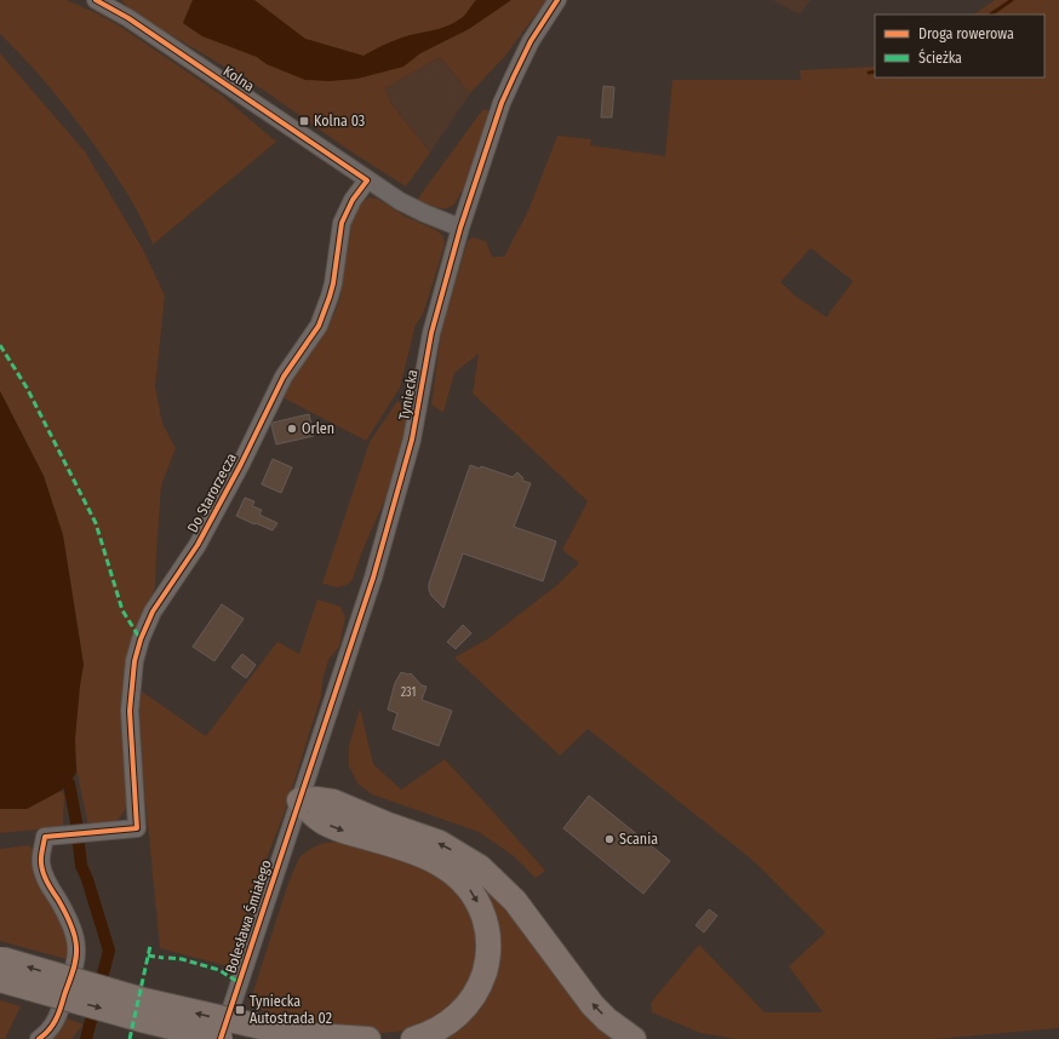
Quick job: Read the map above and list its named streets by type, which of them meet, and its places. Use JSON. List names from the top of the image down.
{
  "streets": {
    "street": [
      "Kolna",
      "Tyniecka",
      "Do Starorzecza",
      "Bolesława Śmiałego"
    ]
  },
  "crossings": [
    ["Kolna", "Do Starorzecza"],
    ["Tyniecka", "Bolesława Śmiałego"]
  ],
  "places": {
    "transit": ["Kolna 03", "Tyniecka Autostrada 02"],
    "other": ["Orlen", "Scania"]
  },
  "house_numbers": ["231"],
  "legend": ["Droga rowerowa", "Ścieżka"]
}
